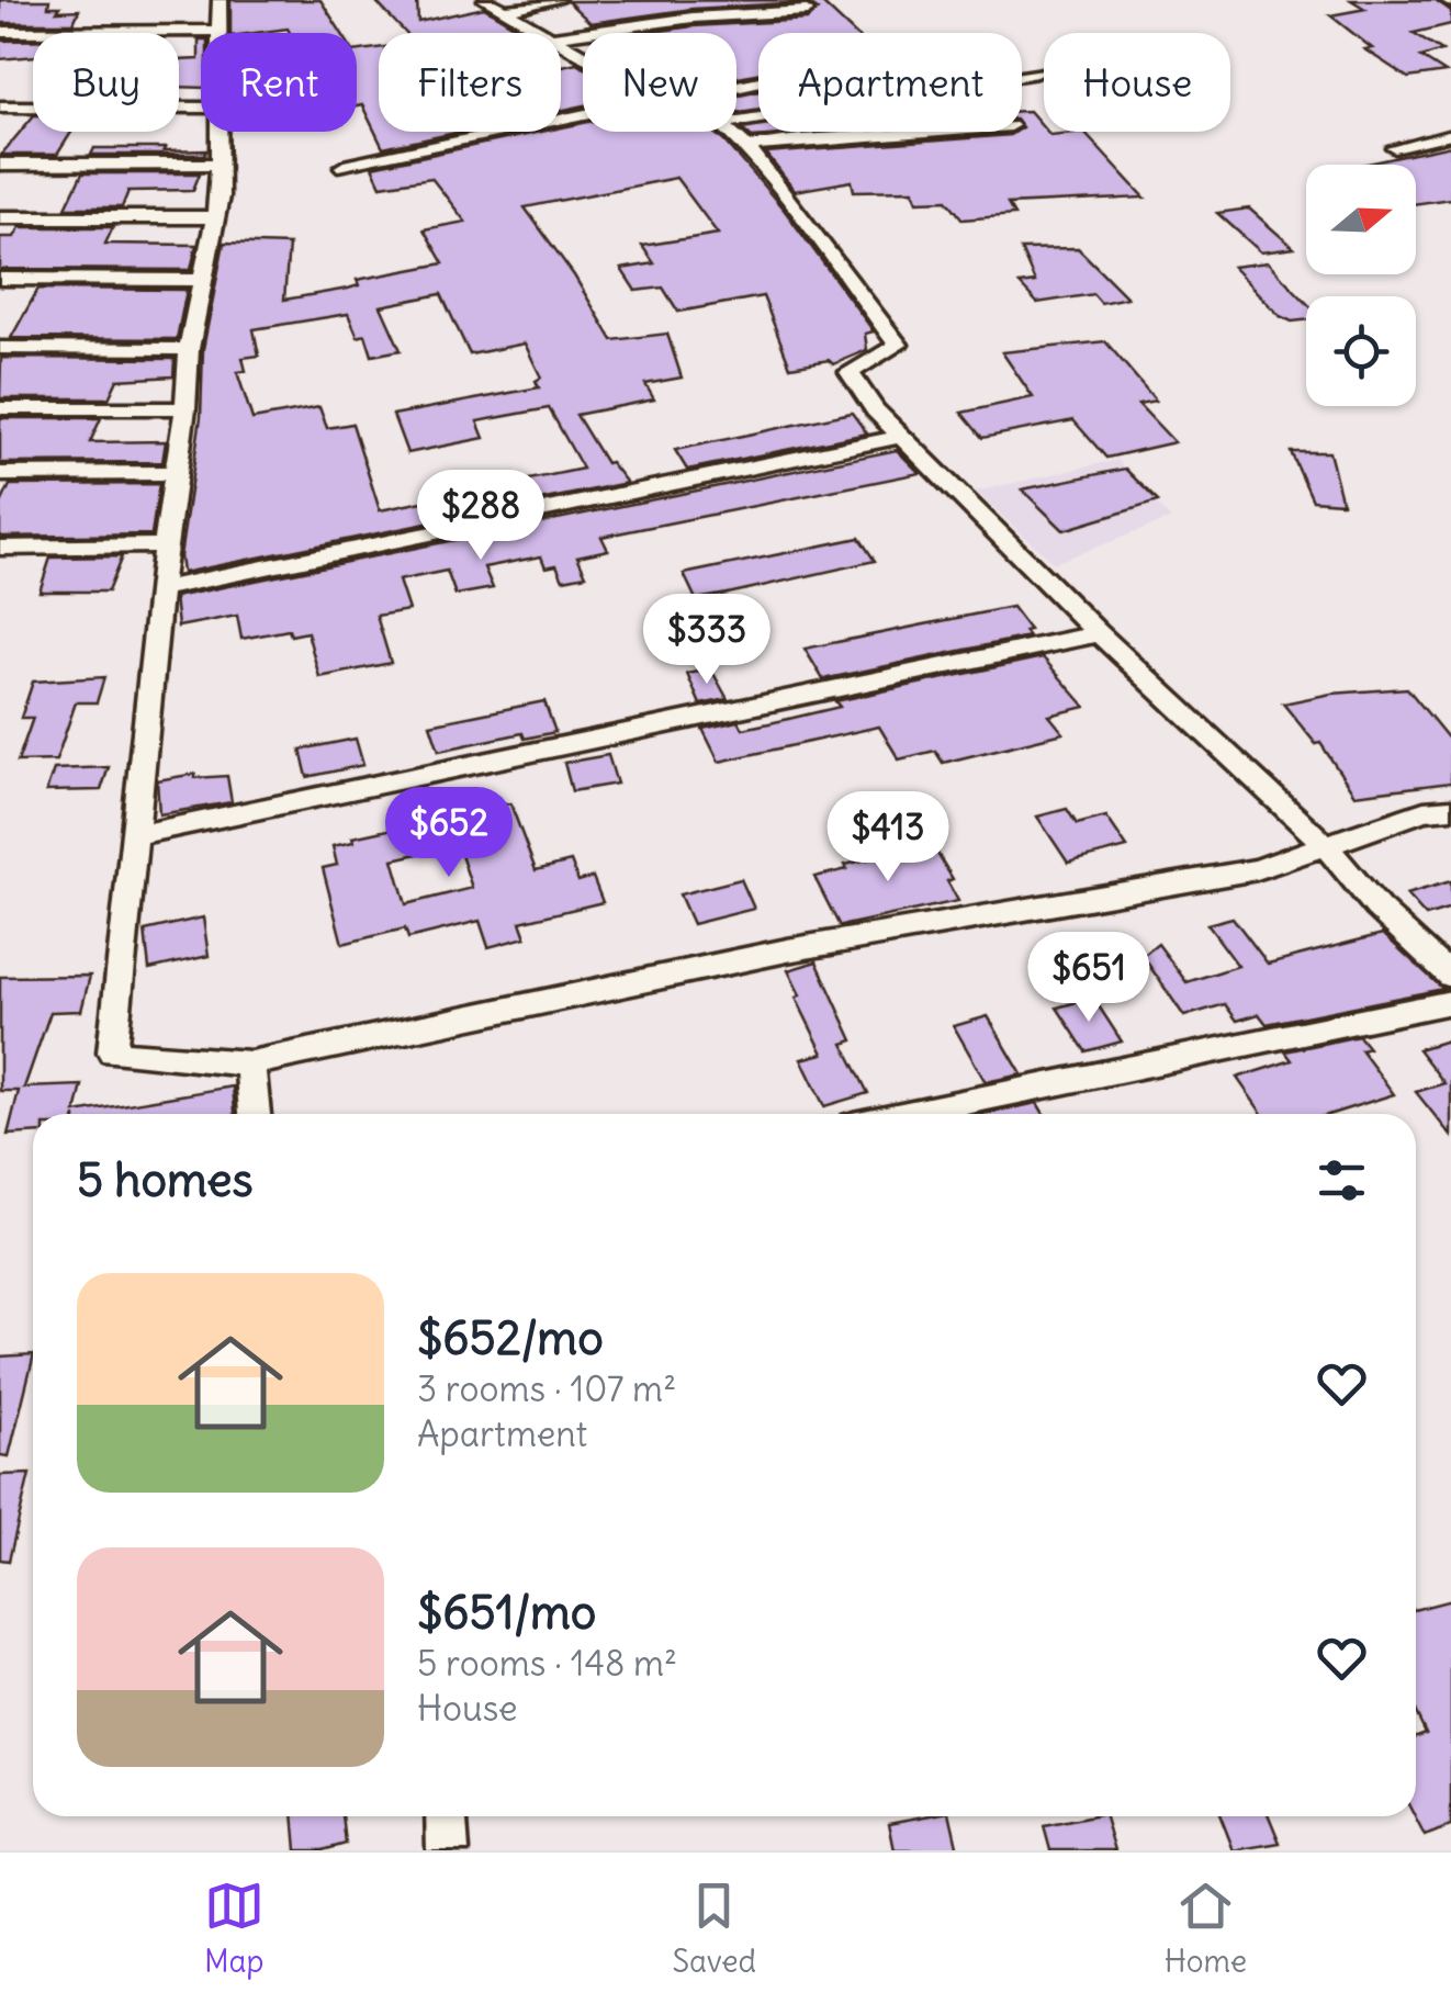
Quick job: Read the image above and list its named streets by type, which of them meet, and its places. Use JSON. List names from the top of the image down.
{
  "north": "right",
  "page": {
    "chip": [
      "Buy",
      "Rent",
      "Filters",
      "New",
      "Apartment",
      "House"
    ],
    "price": [
      "$288",
      "$333",
      "$652",
      "$413",
      "$651"
    ],
    "heading": "5 homes",
    "list": [
      {
        "name": "$652/mo",
        "note": "3 rooms · 107 m² · Apartment"
      },
      {
        "name": "$651/mo",
        "note": "5 rooms · 148 m² · House"
      }
    ],
    "tabs": ["Map", "Saved", "Home"]
  }
}
